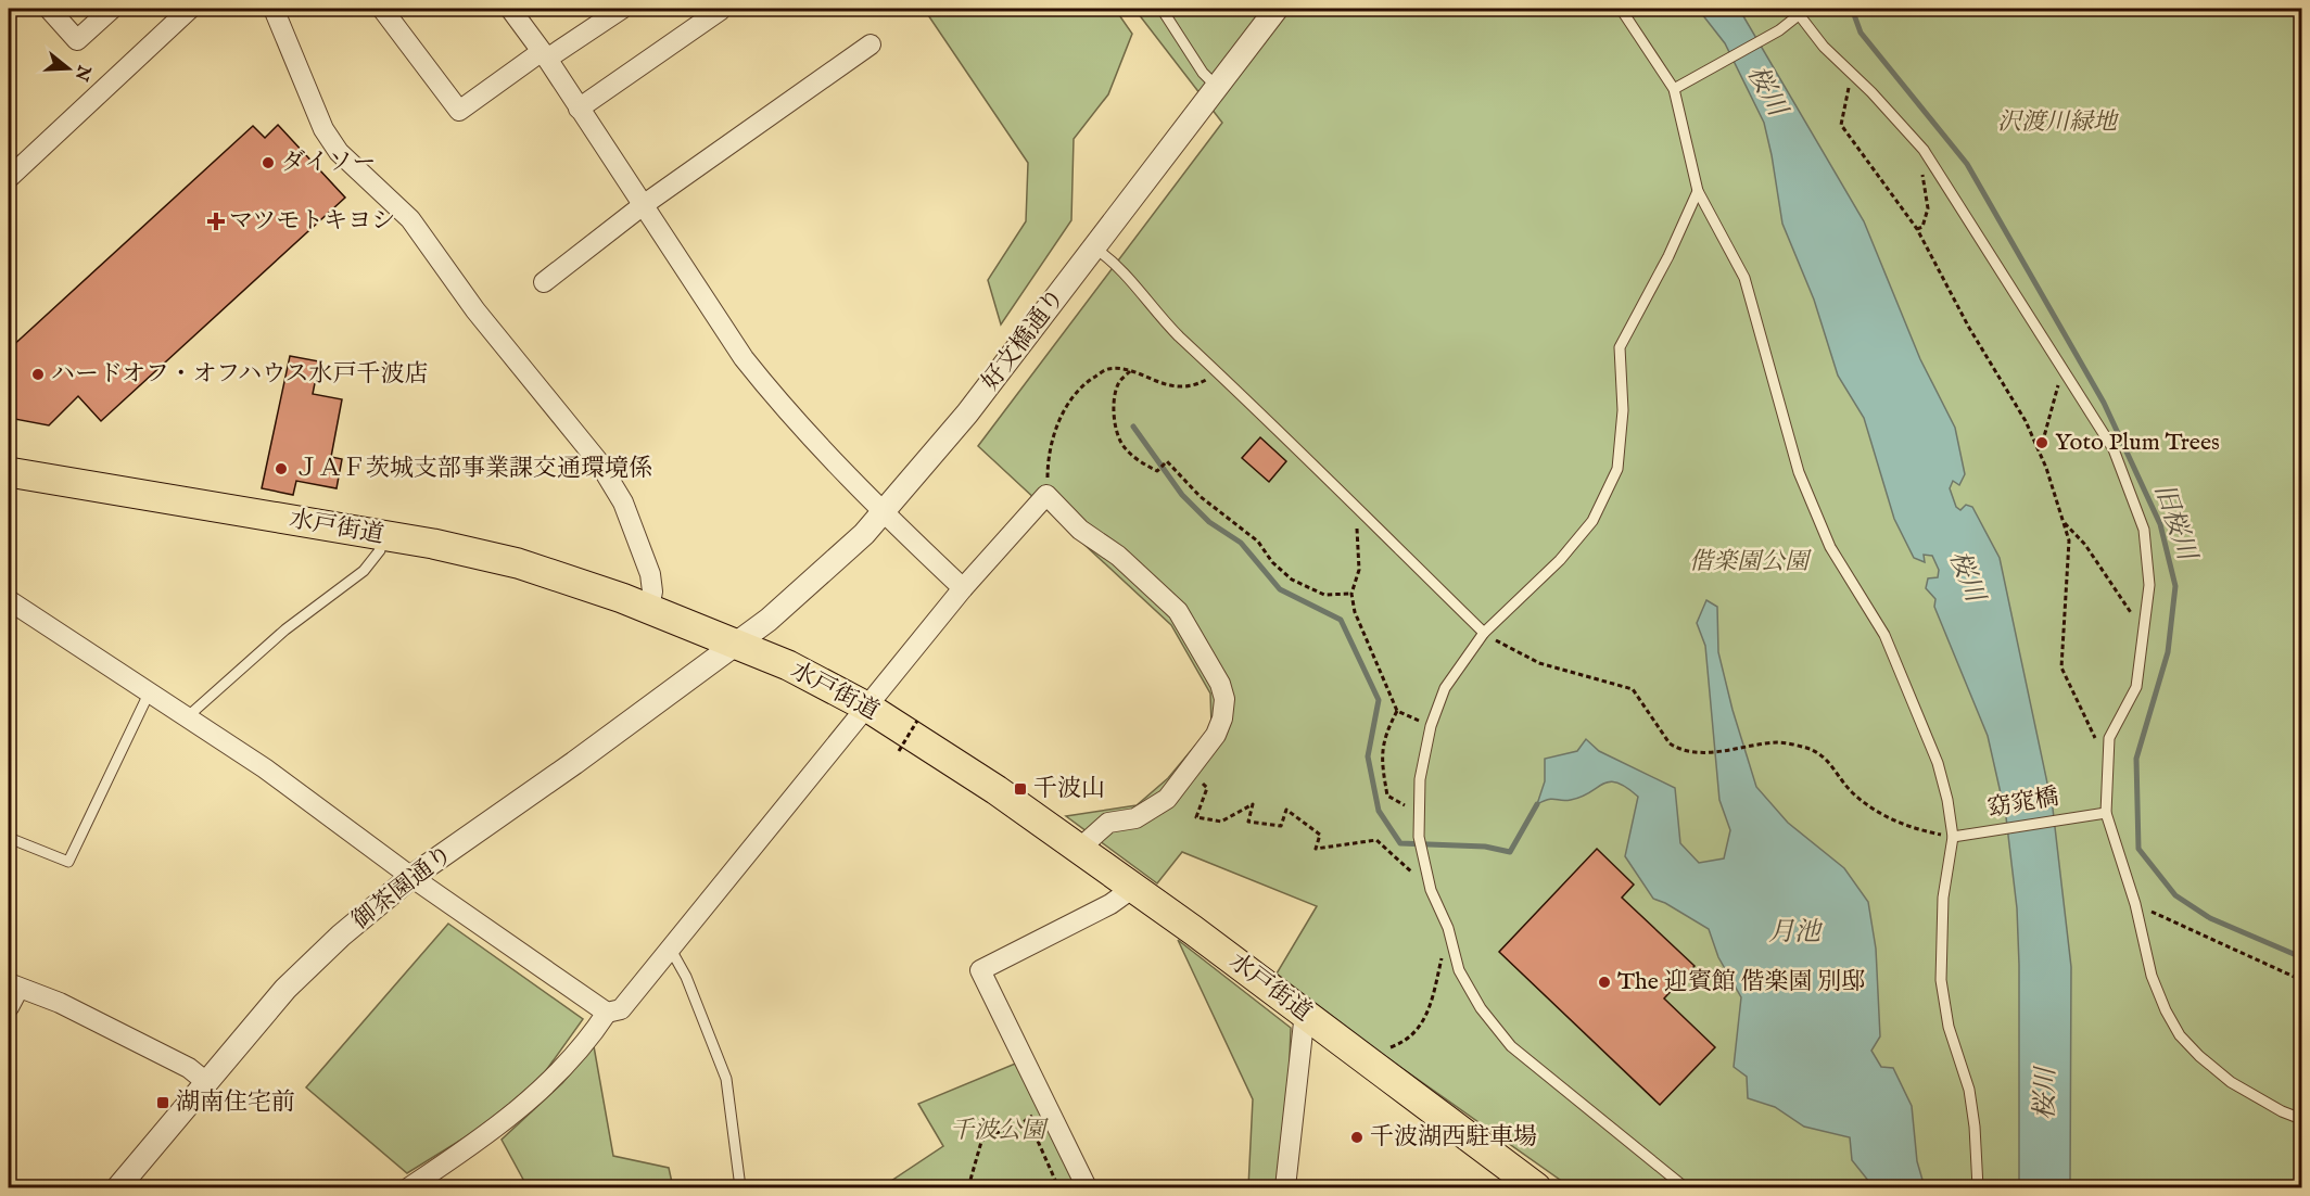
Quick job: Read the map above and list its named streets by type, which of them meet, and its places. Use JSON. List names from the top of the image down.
{
  "streets": {
    "main road": ["水戸街道"],
    "street": ["好文橋通り", "御茶園通り"],
    "lane": ["窈窕橋"]
  },
  "crossings": [
    ["好文橋通り", "水戸街道"],
    ["好文橋通り", "御茶園通り"],
    ["水戸街道", "御茶園通り"]
  ],
  "water": ["桜川", "旧桜川", "月池"],
  "parks": ["沢渡川緑地", "偕楽園公園", "千波公園"],
  "places": {
    "other": [
      "ダイソー",
      "ハードオフ・オフハウス水戸千波店",
      "Yoto Plum Trees",
      "ＪＡＦ茨城支部事業課交通環境係",
      "The 迎賓館 偕楽園 別邸",
      "千波湖西駐車場"
    ],
    "health": ["マツモトキヨシ"],
    "transit": ["千波山", "湖南住宅前"]
  },
  "north": "right"
}
